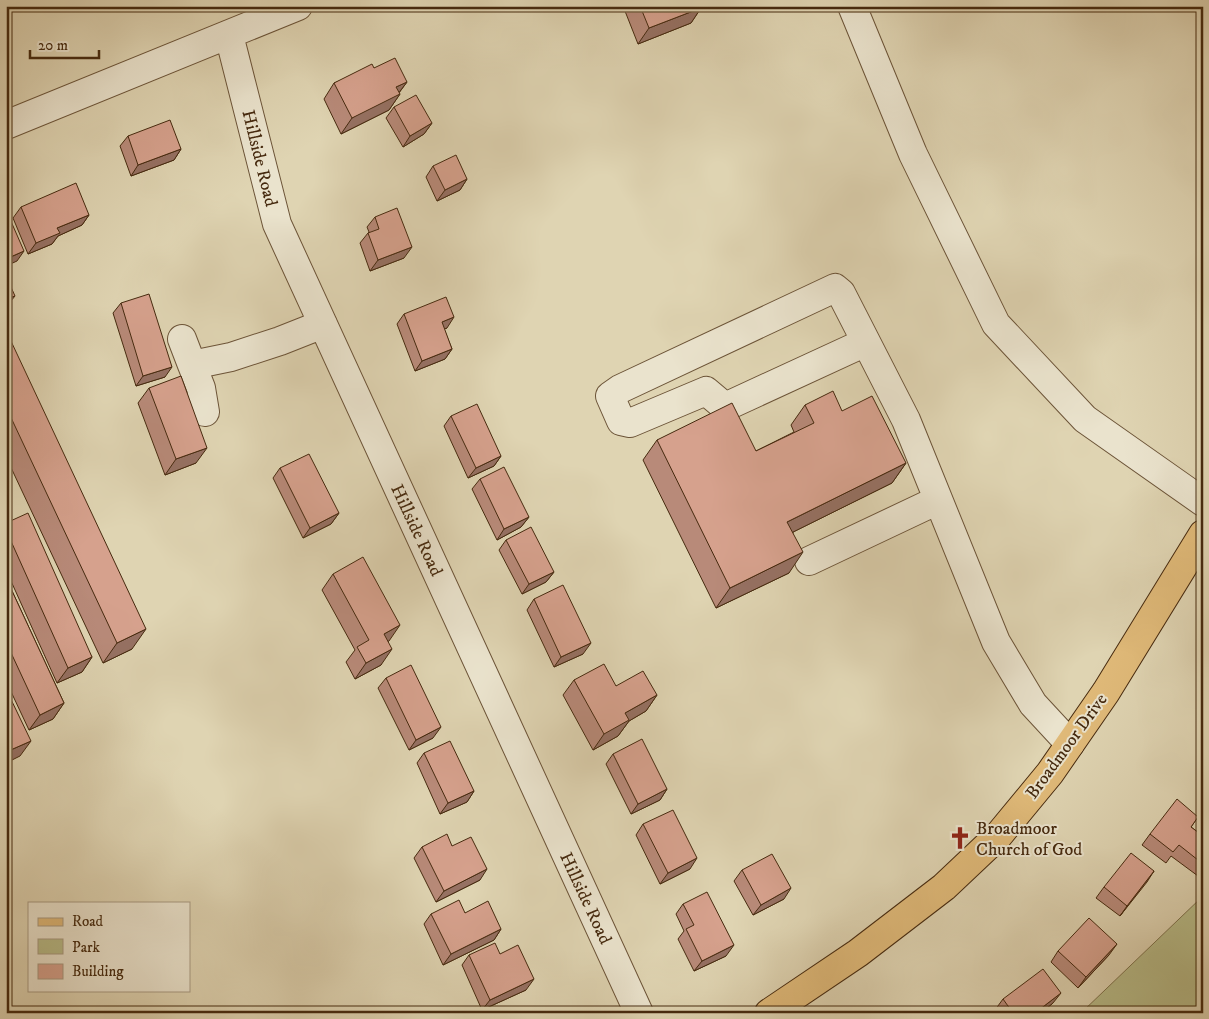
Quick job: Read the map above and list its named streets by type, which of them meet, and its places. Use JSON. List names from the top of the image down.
{
  "streets": {
    "main road": ["Broadmoor Drive"],
    "street": ["Hillside Road"]
  },
  "places": {
    "church": ["Broadmoor Church of God"]
  },
  "legend": ["Road", "Park", "Building"],
  "scale_bar": "20 m"
}
